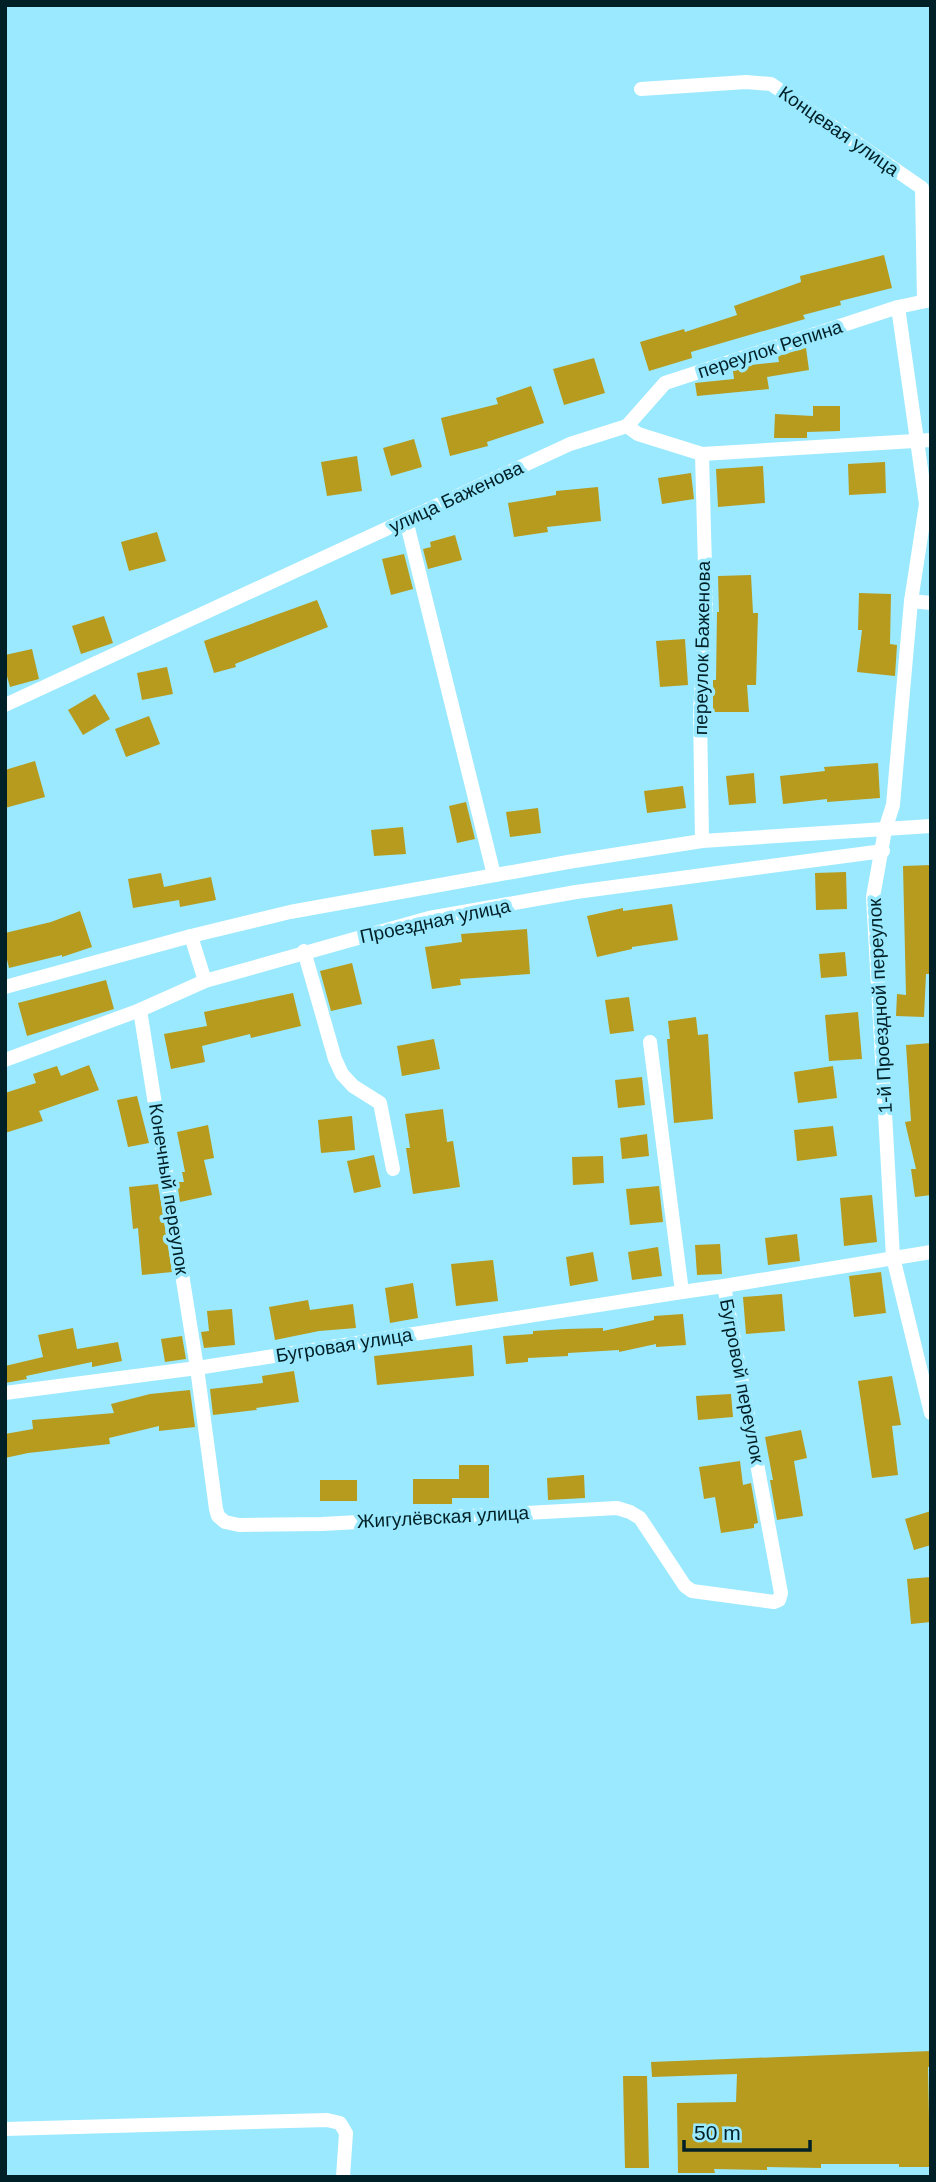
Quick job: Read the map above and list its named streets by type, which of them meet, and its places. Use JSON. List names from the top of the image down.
{
  "streets": {
    "street": [
      "Концевая улица",
      "переулок Репина",
      "улица Баженова",
      "переулок Баженова",
      "Проездная улица",
      "1-й Проездной переулок",
      "Конечный переулок",
      "Бугровая улица",
      "Бугровой переулок",
      "Жигулёвская улица"
    ]
  },
  "crossings": [
    ["Концевая улица", "переулок Репина"],
    ["переулок Репина", "улица Баженова"],
    ["переулок Репина", "1-й Проездной переулок"],
    ["переулок Баженова", "Проездная улица"],
    ["Проездная улица", "1-й Проездной переулок"],
    ["Проездная улица", "Конечный переулок"],
    ["Конечный переулок", "Бугровая улица"],
    ["Конечный переулок", "Жигулёвская улица"],
    ["Бугровая улица", "Бугровой переулок"],
    ["Бугровая улица", "Жигулёвская улица"],
    ["Бугровой переулок", "Жигулёвская улица"]
  ],
  "scale_bar": "50 m"
}
